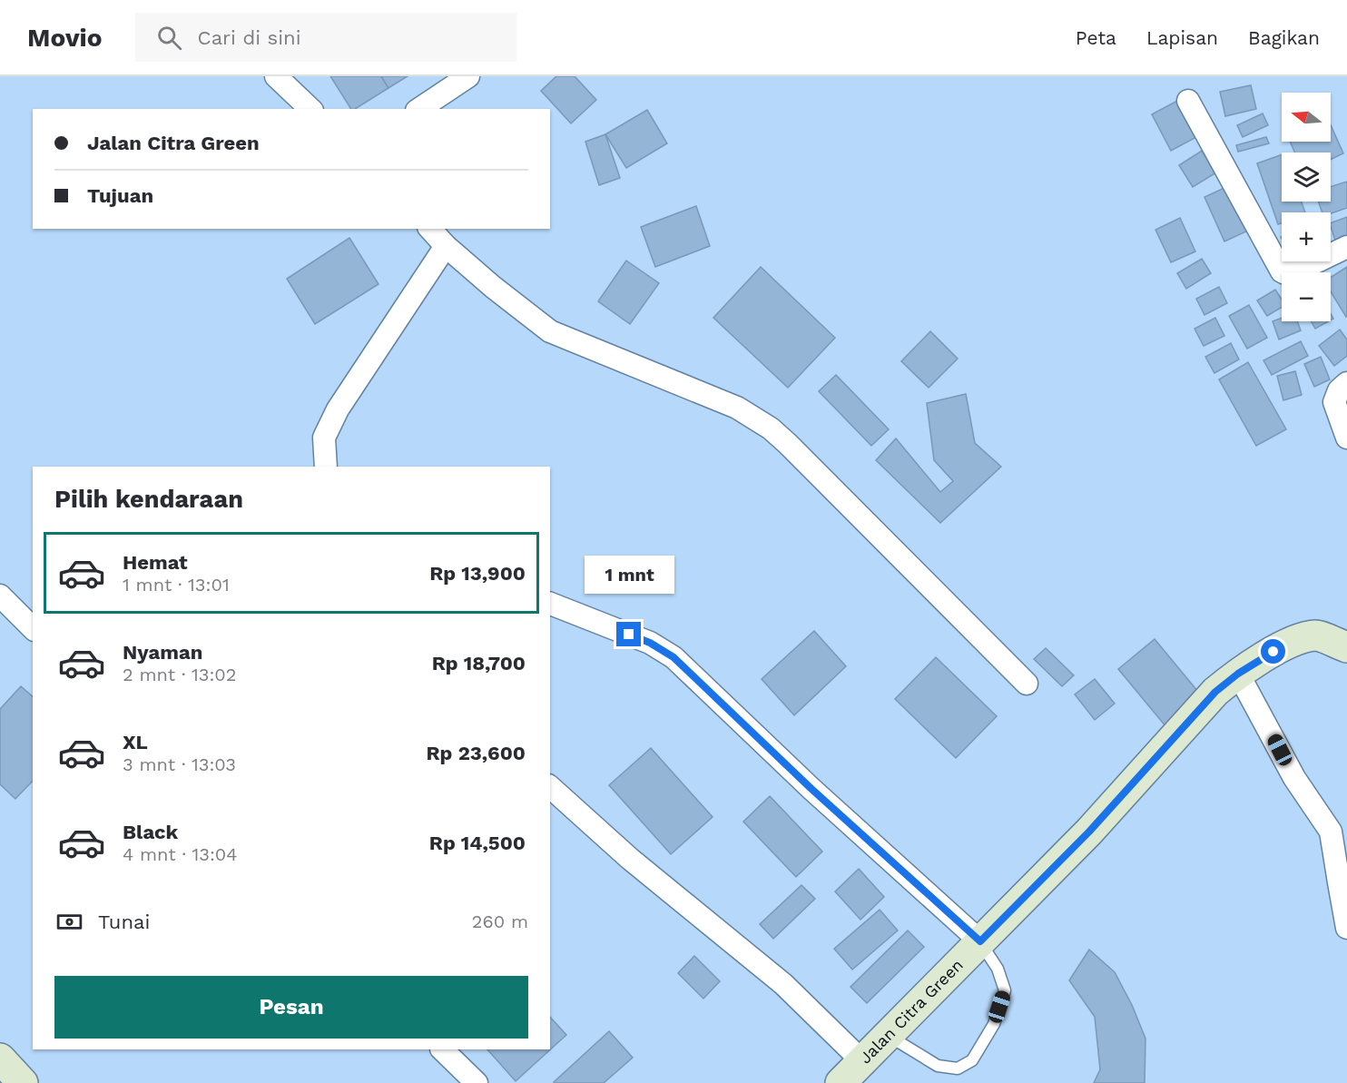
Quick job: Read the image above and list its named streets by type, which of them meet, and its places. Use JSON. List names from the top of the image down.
{
  "streets": {
    "street": ["Jalan Citra Green"]
  },
  "north": "left",
  "page": {
    "header": "Movio",
    "search": "Cari di sini",
    "nav": ["Peta", "Lapisan", "Bagikan"],
    "map_buttons": ["+", "−"],
    "banner": ["Jalan Citra Green", "Tujuan"],
    "heading": "Pilih kendaraan",
    "list": [
      {
        "name": "Hemat",
        "note": "1 mnt · 13:01",
        "value": "Rp 13,900"
      },
      {
        "name": "Nyaman",
        "note": "2 mnt · 13:02",
        "value": "Rp 18,700"
      },
      {
        "name": "XL",
        "note": "3 mnt · 13:03",
        "value": "Rp 23,600"
      },
      {
        "name": "Black",
        "note": "4 mnt · 13:04",
        "value": "Rp 14,500"
      }
    ],
    "bubble": "1 mnt",
    "pay": ["Tunai", "260 m"],
    "buttons": "Pesan"
  }
}
